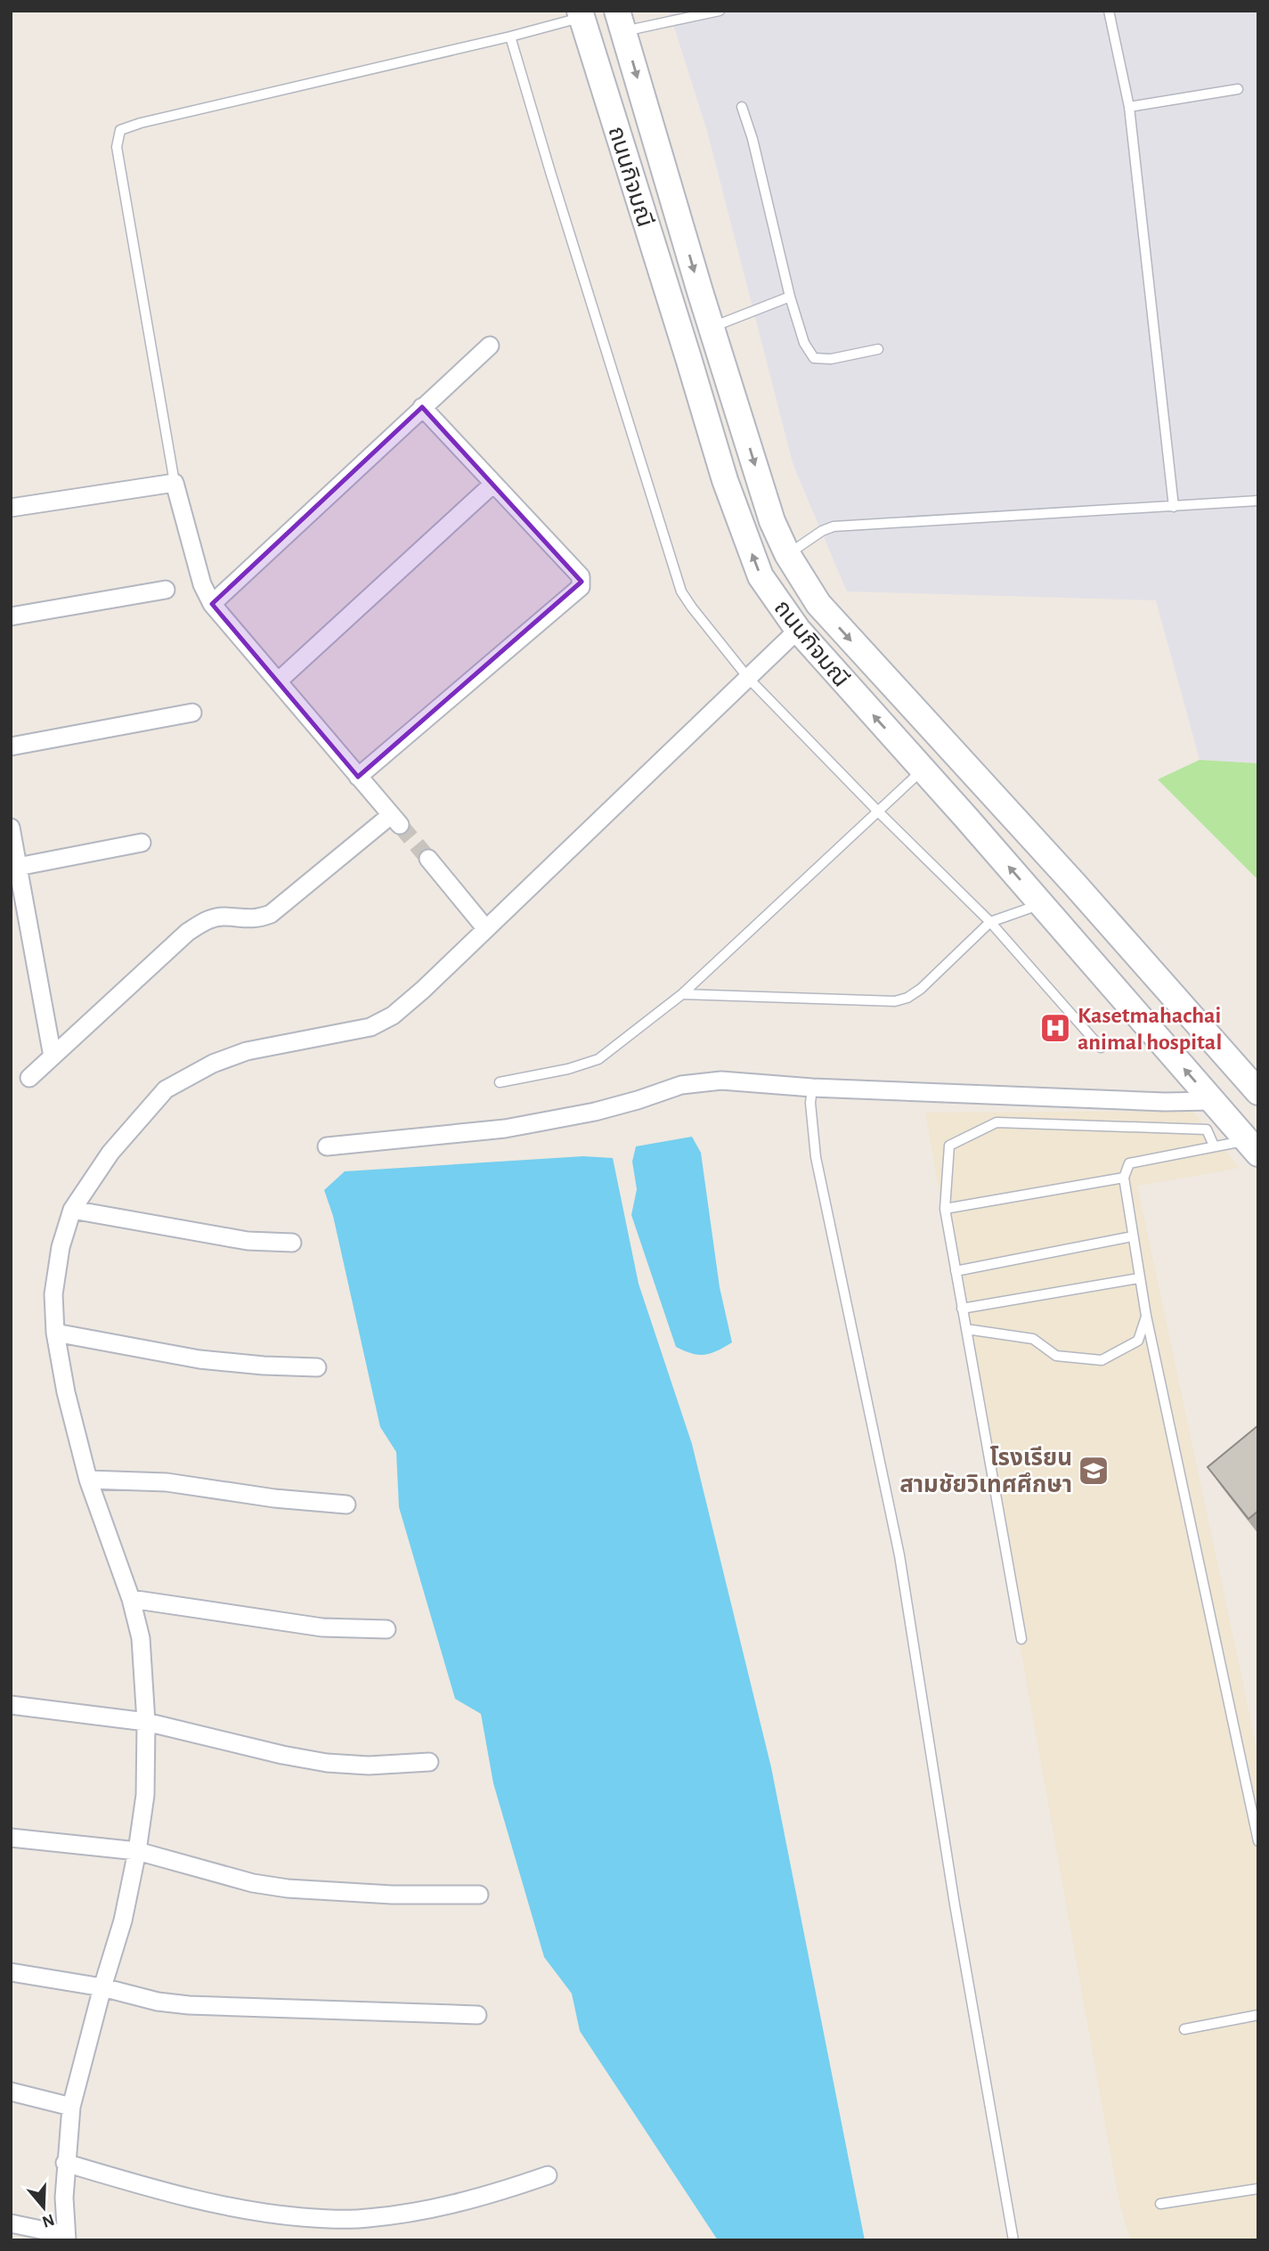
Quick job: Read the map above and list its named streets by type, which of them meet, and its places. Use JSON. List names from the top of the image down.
{
  "streets": {
    "main road": ["ถนนกิจมณี"]
  },
  "places": {
    "hospital": ["Kasetmahachai animal hospital"],
    "school or university": ["โรงเรียน สามชัยวิเทศศึกษา"]
  },
  "north": "bottom"
}
